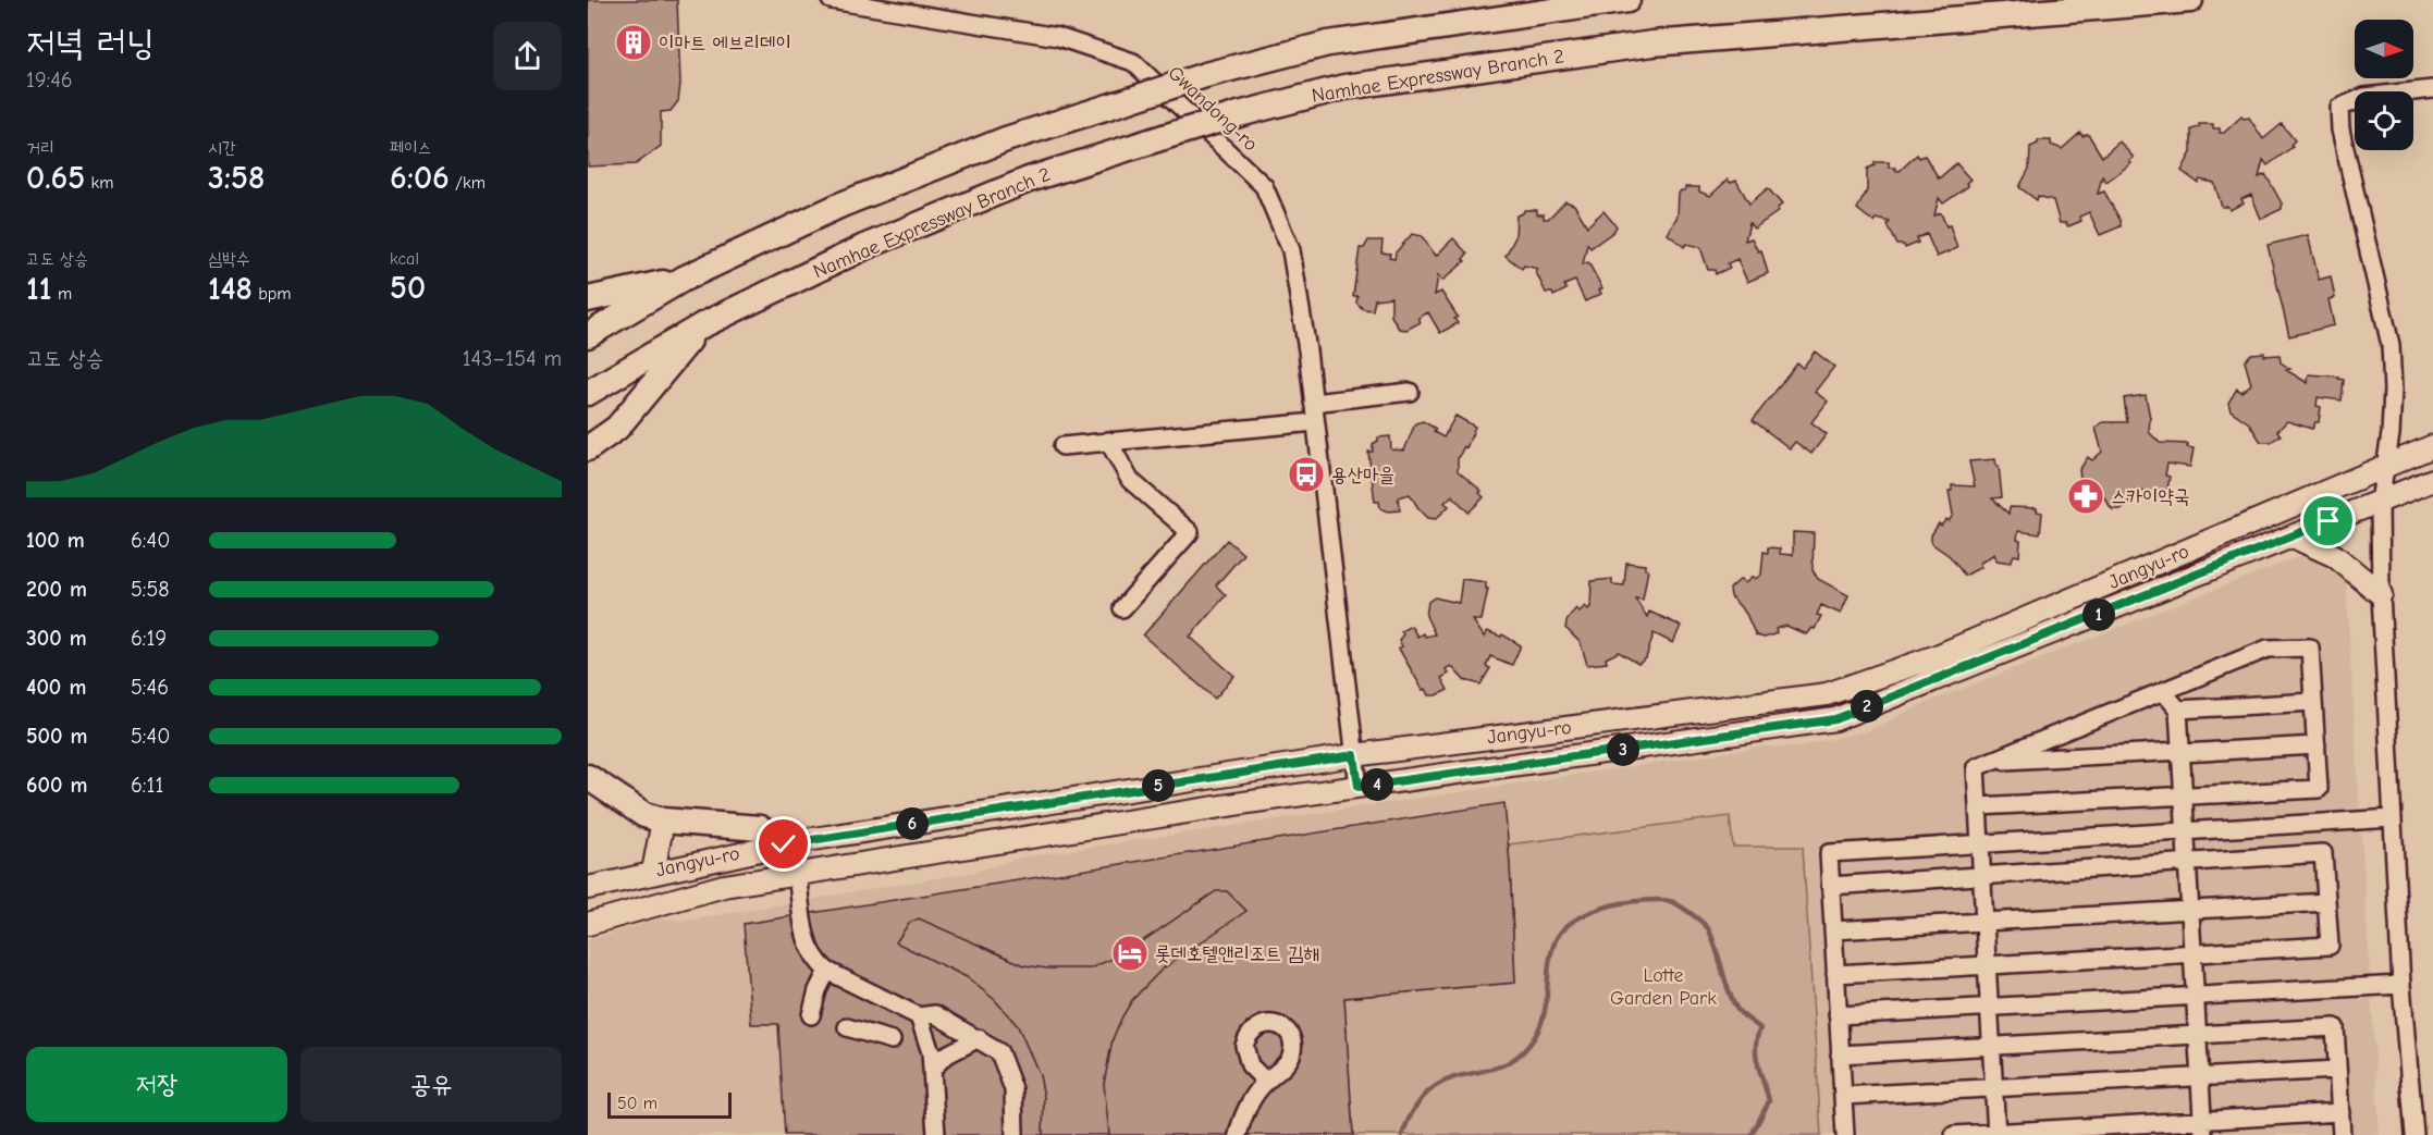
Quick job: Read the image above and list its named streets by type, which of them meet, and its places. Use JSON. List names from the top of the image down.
{
  "streets": {
    "highway": ["Namhae Expressway Branch 2"],
    "main road": ["Jangyu-ro"],
    "street": ["Gwandong-ro"]
  },
  "parks": ["Lotte Garden Park"],
  "places": {
    "building": ["이마트 에브리데이"],
    "bus stop": ["용산마을"],
    "pharmacy": ["스카이약국"],
    "hotel": ["롯데호텔앤리조트 김해"]
  },
  "scale_bar": "50 m",
  "north": "right",
  "page": {
    "heading": ["저녁 러닝", "19:46"],
    "stats": [
      ["거리", "0.65 km"],
      ["시간", "3:58"],
      ["페이스", "6:06 /km"],
      ["고도 상승", "11 m"],
      ["심박수", "148 bpm"],
      ["kcal", "50"]
    ],
    "chart": ["고도 상승", "143–154 m"],
    "list": [
      {
        "name": "100 m",
        "note": "6:40"
      },
      {
        "name": "200 m",
        "note": "5:58"
      },
      {
        "name": "300 m",
        "note": "6:19"
      },
      {
        "name": "400 m",
        "note": "5:46"
      },
      {
        "name": "500 m",
        "note": "5:40"
      },
      {
        "name": "600 m",
        "note": "6:11"
      }
    ],
    "pins": [
      "1",
      "2",
      "3",
      "4",
      "5",
      "6"
    ],
    "buttons": ["저장", "공유"],
    "scale": "50 m"
  }
}
